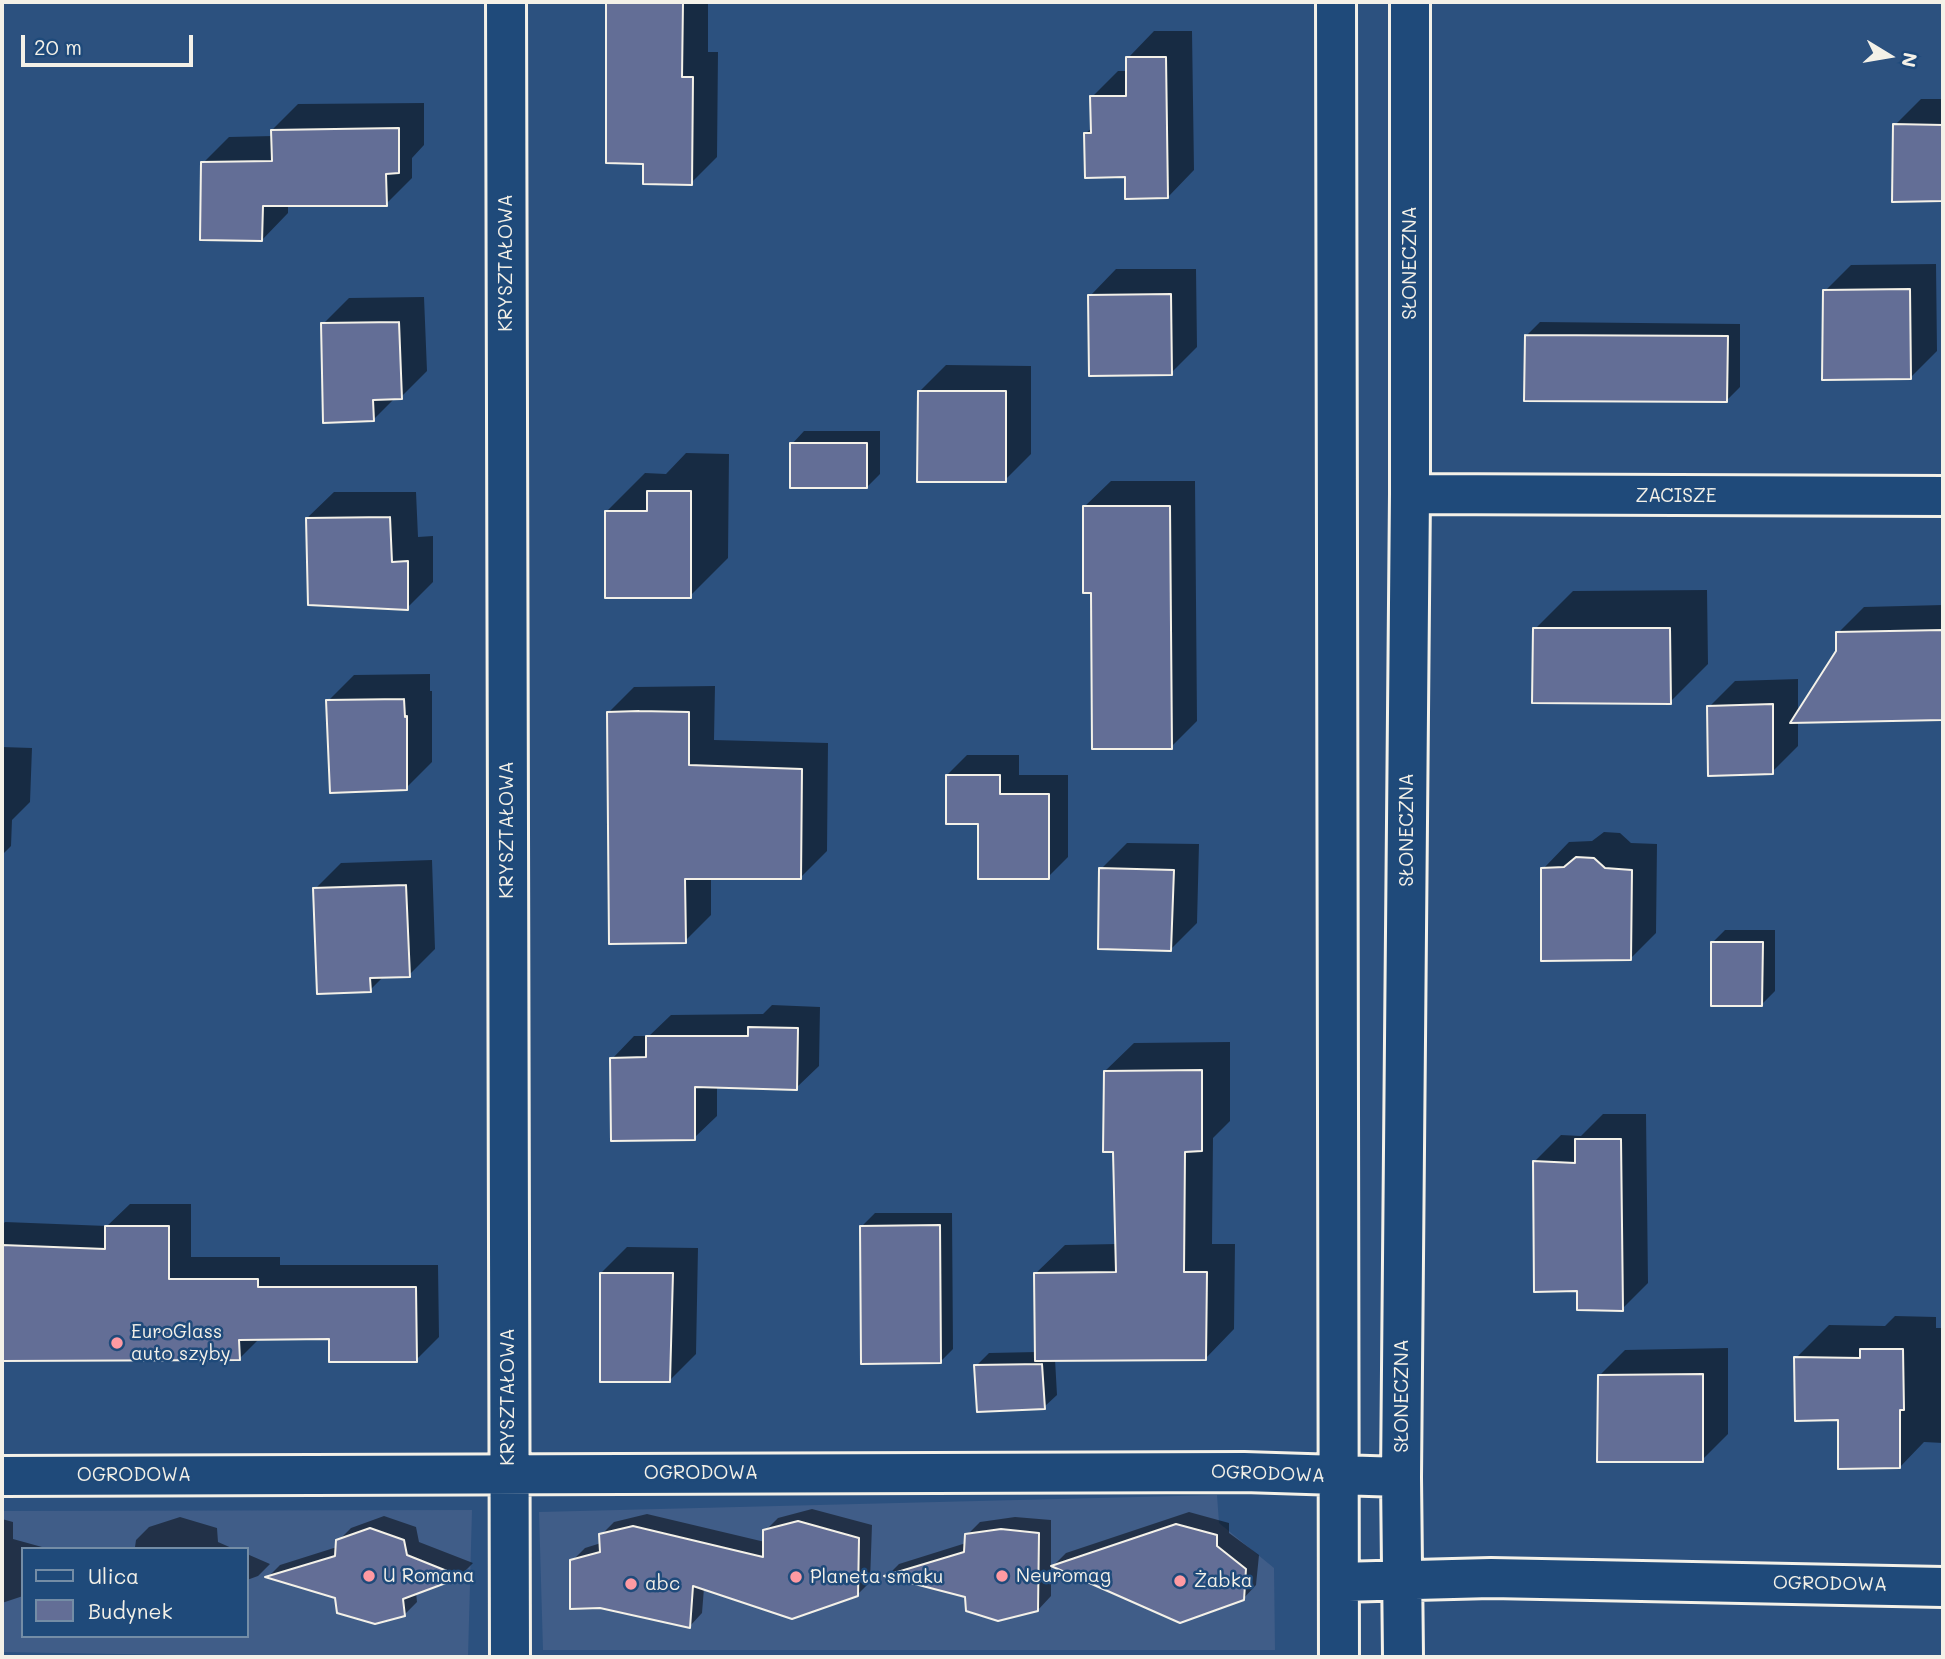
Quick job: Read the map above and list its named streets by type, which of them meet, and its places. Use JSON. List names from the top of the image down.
{
  "streets": {
    "street": [
      "KRYSZTAŁOWA",
      "SŁONECZNA",
      "ZACISZE",
      "OGRODOWA"
    ]
  },
  "crossings": [
    ["KRYSZTAŁOWA", "OGRODOWA"],
    ["SŁONECZNA", "ZACISZE"],
    ["SŁONECZNA", "OGRODOWA"]
  ],
  "places": [
    "EuroGlass auto szyby",
    "U Romana",
    "Neuromag",
    "Planeta smaku",
    "Żabka",
    "abc"
  ],
  "legend": ["Ulica", "Budynek"],
  "scale_bar": "20 m",
  "north": "right"
}
